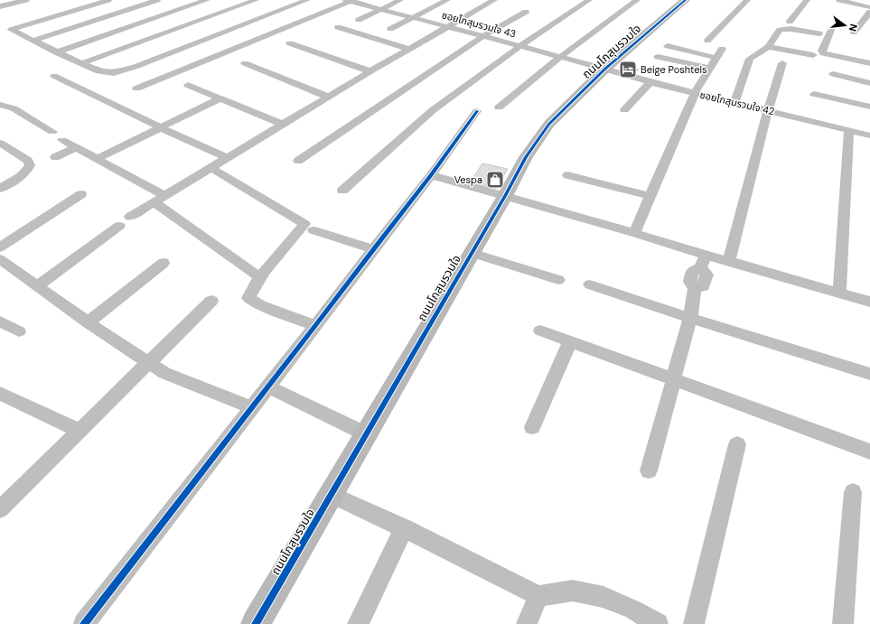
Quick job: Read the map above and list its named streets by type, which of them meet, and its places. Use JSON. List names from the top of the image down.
{
  "streets": {
    "street": ["ซอยโกสุมรวมใจ 43", "ถนนโกสุมรวมใจ", "ซอยโกสุมรวมใจ 42"]
  },
  "crossings": [
    ["ซอยโกสุมรวมใจ 43", "ถนนโกสุมรวมใจ"],
    ["ซอยโกสุมรวมใจ 43", "ซอยโกสุมรวมใจ 42"],
    ["ถนนโกสุมรวมใจ", "ซอยโกสุมรวมใจ 42"]
  ],
  "places": {
    "hotel": ["Beige Poshtels"],
    "shop": ["Vespa"]
  },
  "north": "right"
}
